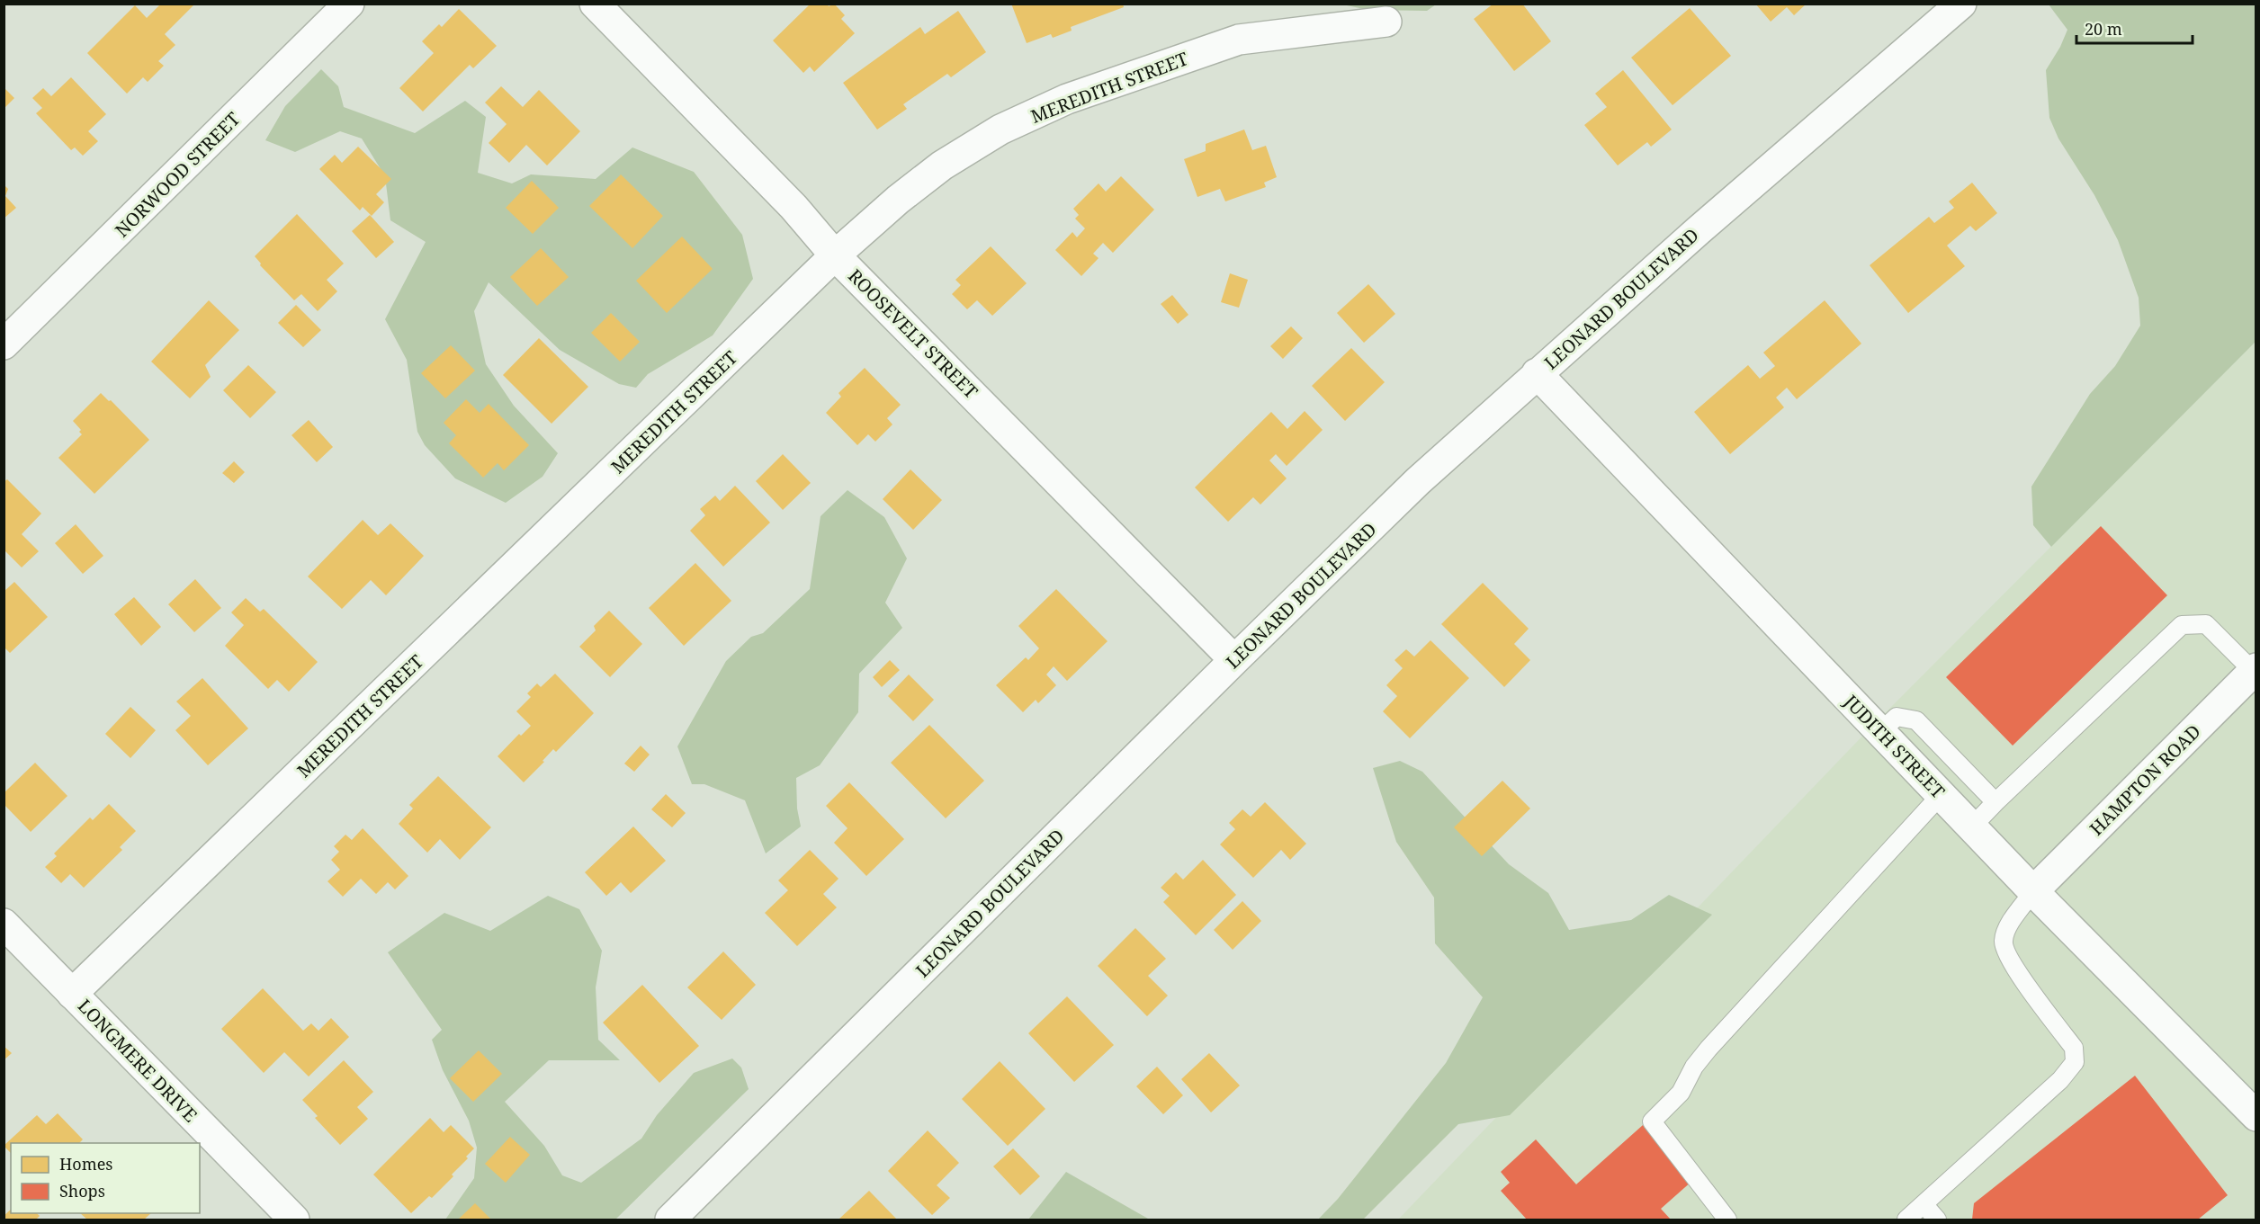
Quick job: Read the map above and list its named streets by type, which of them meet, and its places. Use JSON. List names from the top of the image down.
{
  "streets": {
    "street": [
      "MEREDITH STREET",
      "NORWOOD STREET",
      "LEONARD BOULEVARD",
      "ROOSEVELT STREET",
      "JUDITH STREET",
      "HAMPTON ROAD",
      "LONGMERE DRIVE"
    ]
  },
  "crossings": [
    ["MEREDITH STREET", "ROOSEVELT STREET"],
    ["MEREDITH STREET", "LONGMERE DRIVE"],
    ["LEONARD BOULEVARD", "ROOSEVELT STREET"],
    ["LEONARD BOULEVARD", "JUDITH STREET"],
    ["JUDITH STREET", "HAMPTON ROAD"]
  ],
  "legend": ["Homes", "Shops"],
  "scale_bar": "20 m"
}
